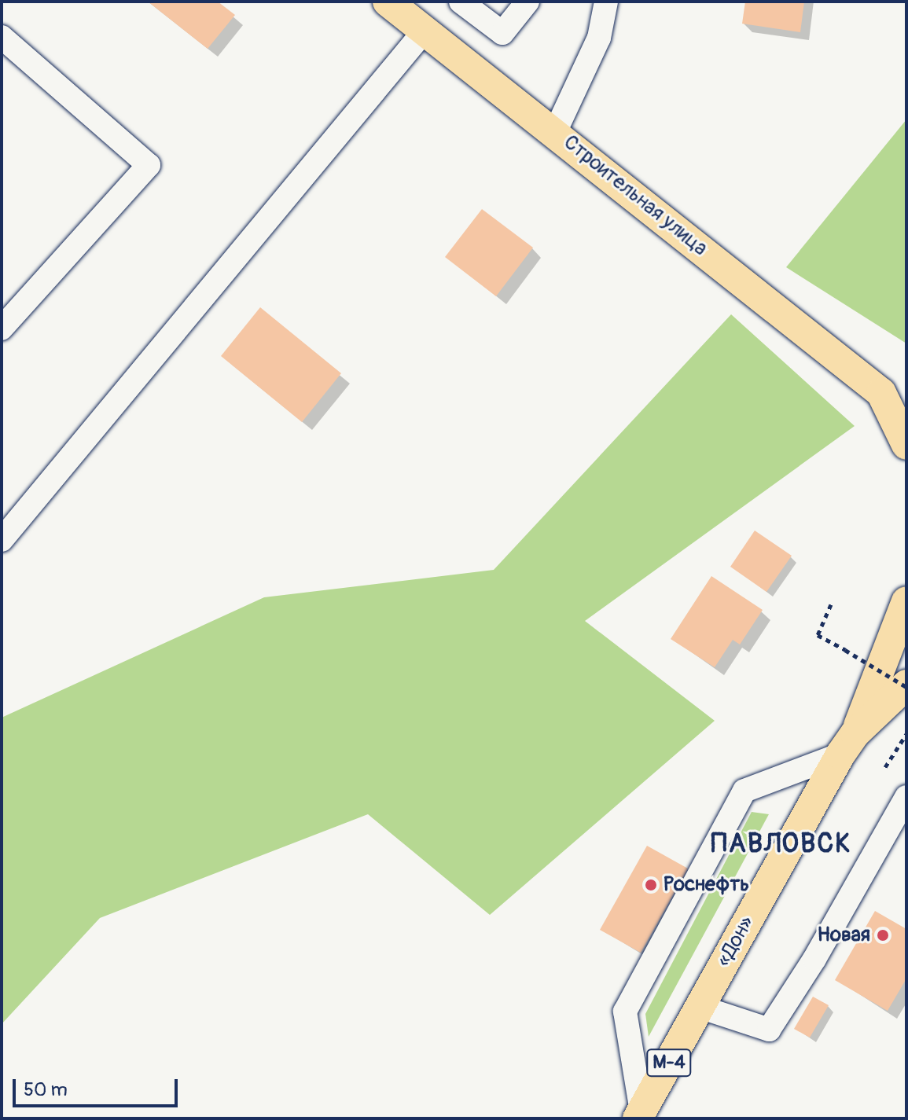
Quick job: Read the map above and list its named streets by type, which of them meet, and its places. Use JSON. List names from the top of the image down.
{
  "streets": {
    "main road": ["Строительная улица", "«Дон»", "М-4"]
  },
  "districts": ["ПАВЛОВСК"],
  "places": ["Роснефть", "Новая"],
  "scale_bar": "50 m"
}
